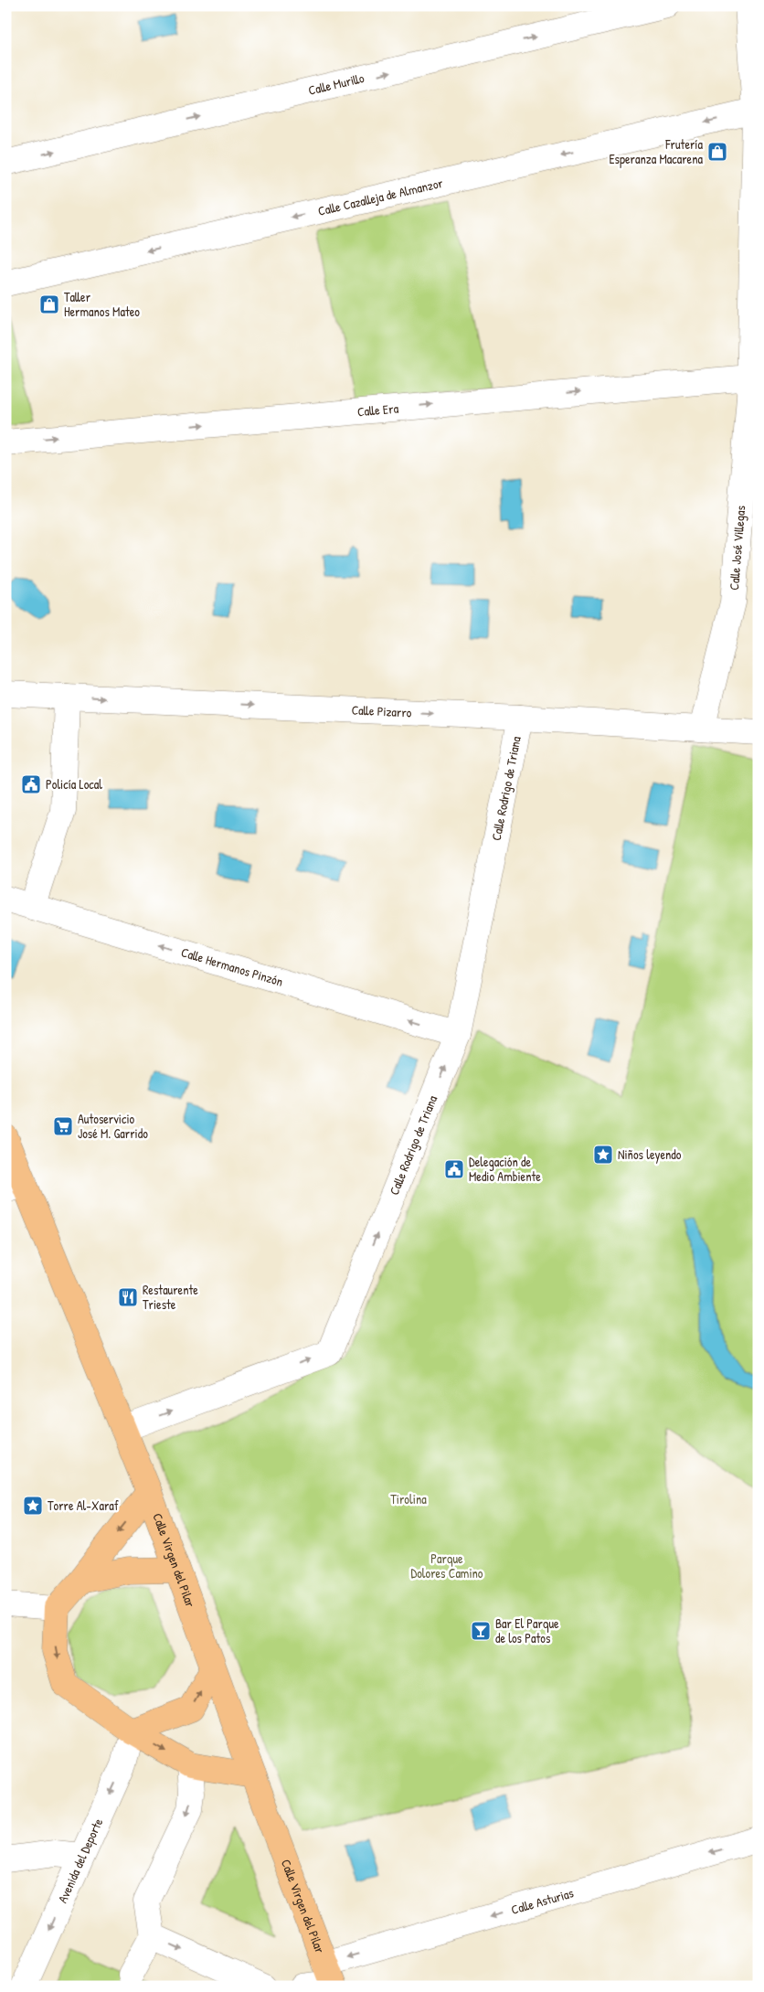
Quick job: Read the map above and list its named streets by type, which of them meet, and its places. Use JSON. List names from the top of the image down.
{
  "streets": {
    "main road": ["Calle Virgen del Pilar"],
    "street": [
      "Calle Murillo",
      "Calle Cazalleja de Almanzor",
      "Calle Era",
      "Calle José Villegas",
      "Calle Pizarro",
      "Calle Rodrigo de Triana",
      "Calle Hermanos Pinzón",
      "Avenida del Deporte",
      "Calle Asturias"
    ]
  },
  "crossings": [
    ["Calle Cazalleja de Almanzor", "Calle José Villegas"],
    ["Calle Era", "Calle José Villegas"],
    ["Calle José Villegas", "Calle Pizarro"],
    ["Calle Pizarro", "Calle Rodrigo de Triana"],
    ["Calle Rodrigo de Triana", "Calle Hermanos Pinzón"],
    ["Calle Rodrigo de Triana", "Calle Virgen del Pilar"],
    ["Calle Virgen del Pilar", "Avenida del Deporte"],
    ["Calle Virgen del Pilar", "Calle Asturias"]
  ],
  "one_way": [
    "Calle Murillo",
    "Calle Cazalleja de Almanzor",
    "Calle Era",
    "Calle Pizarro",
    "Calle Rodrigo de Triana",
    "Calle Hermanos Pinzón",
    "Calle Asturias"
  ],
  "parks": ["Tirolina", "Parque Dolores Camino"],
  "places": {
    "shop": ["Frutería Esperanza Macarena", "Taller Hermanos Mateo"],
    "public building": ["Policía Local", "Delegación de Medio Ambiente"],
    "supermarket": ["Autoservicio José M. Garrido"],
    "place": ["Niños leyendo", "Torre Al-Xaraf"],
    "restaurant": ["Restaurente Trieste"],
    "bar": ["Bar El Parque de los Patos"]
  }
}
